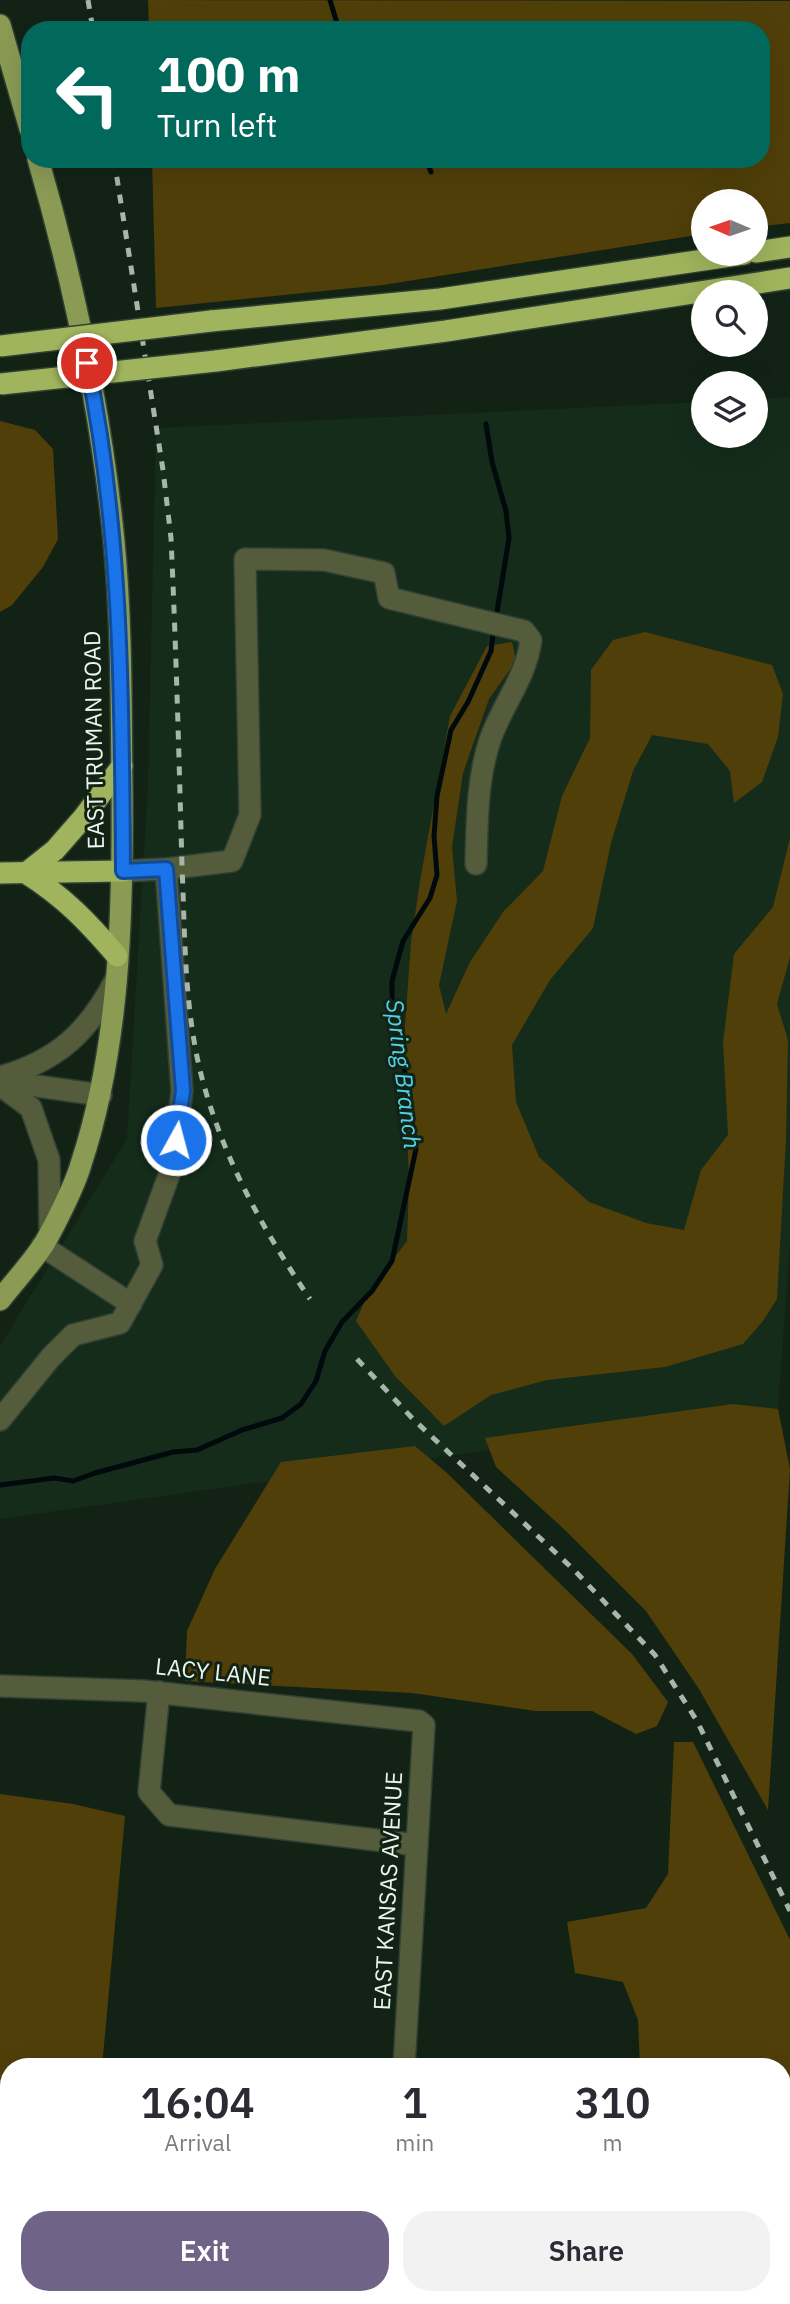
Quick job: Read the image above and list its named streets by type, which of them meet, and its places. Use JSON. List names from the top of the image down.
{
  "streets": {
    "main road": ["EAST TRUMAN ROAD"],
    "street": ["LACY LANE", "EAST KANSAS AVENUE"]
  },
  "crossings": [
    ["LACY LANE", "EAST KANSAS AVENUE"]
  ],
  "water": ["Spring Branch"],
  "north": "left",
  "page": {
    "turn": ["100 m", "Turn left"],
    "eta": [
      "16:04",
      "Arrival",
      "1",
      "min",
      "310",
      "m"
    ],
    "buttons": ["Exit", "Share"]
  }
}
